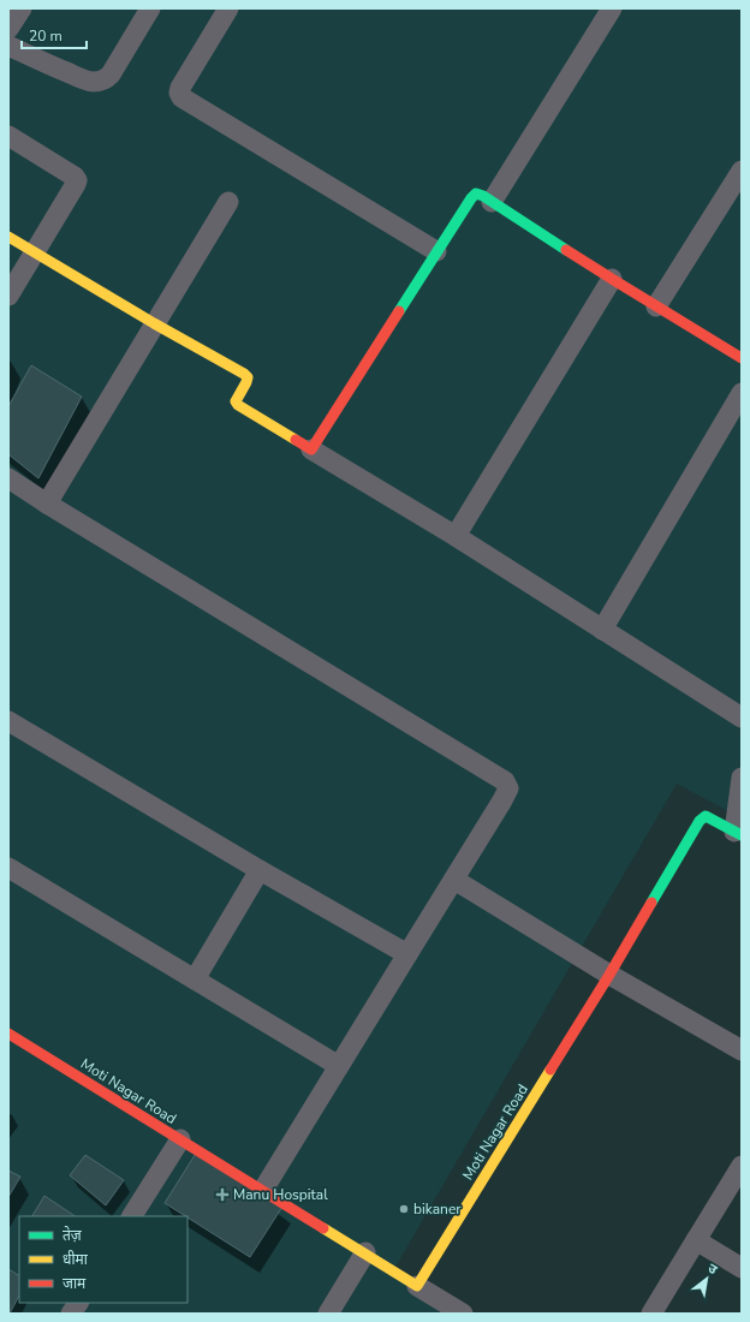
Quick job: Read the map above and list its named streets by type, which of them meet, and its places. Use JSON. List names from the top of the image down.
{
  "streets": {
    "street": ["Moti Nagar Road"]
  },
  "places": {
    "health": ["Manu Hospital"],
    "other": ["bikaner"]
  },
  "legend": ["तेज़", "धीमा", "जाम"],
  "scale_bar": "20 m",
  "north": "top right"
}
